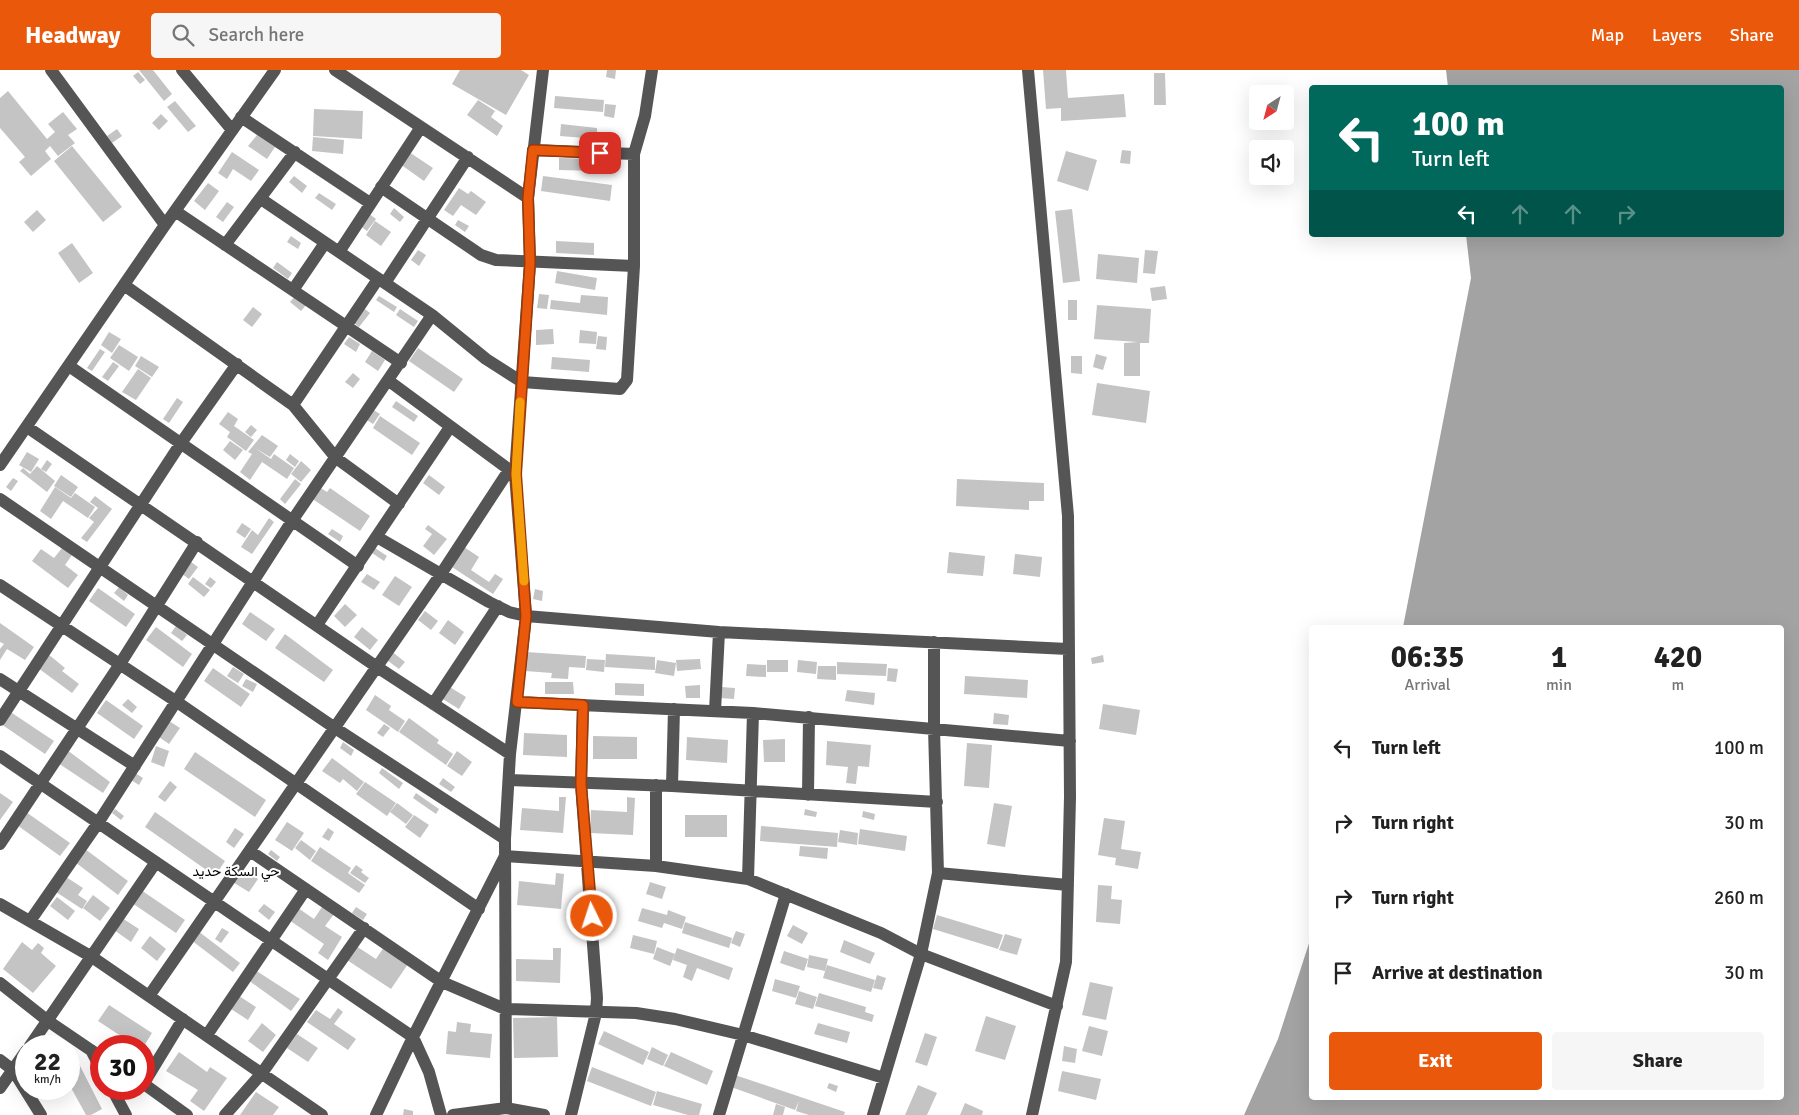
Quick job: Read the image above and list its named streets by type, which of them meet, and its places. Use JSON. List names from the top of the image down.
{
  "districts": ["حي السكة حديد"],
  "north": "bottom left",
  "page": {
    "header": "Headway",
    "search": "Search here",
    "nav": ["Map", "Layers", "Share"],
    "turn": ["100 m", "Turn left"],
    "eta": [
      "06:35",
      "Arrival",
      "1",
      "min",
      "420",
      "m"
    ],
    "list": [
      {
        "name": "Turn left",
        "value": "100 m"
      },
      {
        "name": "Turn right",
        "value": "30 m"
      },
      {
        "name": "Turn right",
        "value": "260 m"
      },
      {
        "name": "Arrive at destination",
        "value": "30 m"
      }
    ],
    "buttons": ["Exit", "Share"],
    "speed": "22 km/h",
    "limit": "30"
  }
}
